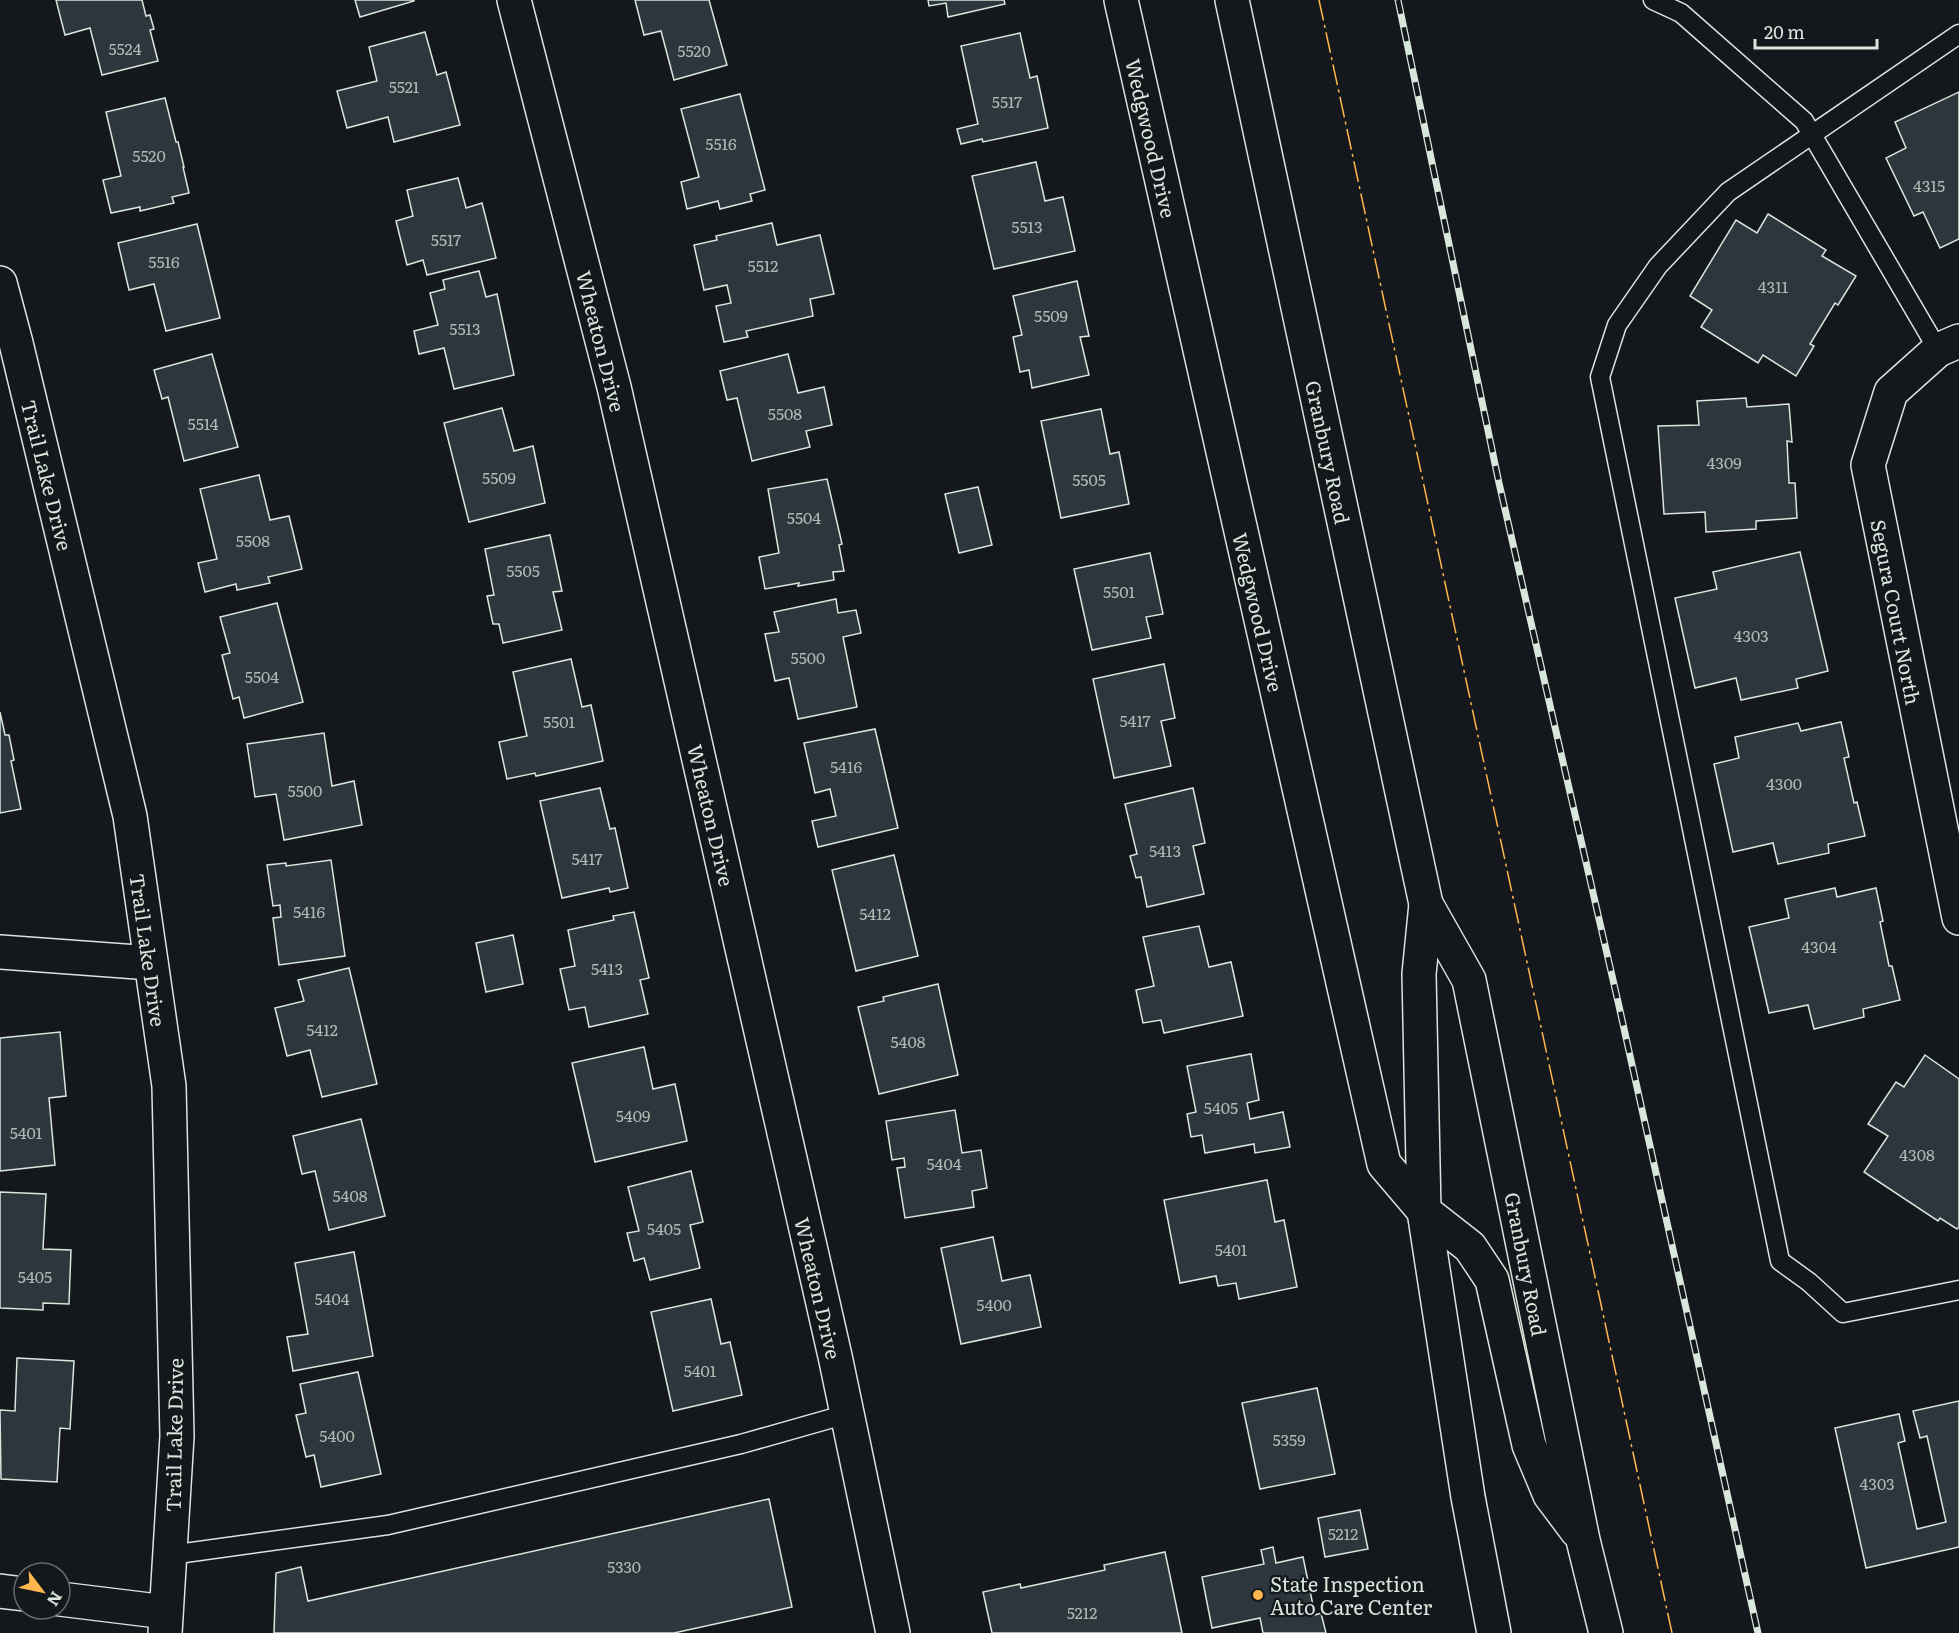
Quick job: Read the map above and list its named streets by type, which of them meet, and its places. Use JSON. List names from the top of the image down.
{
  "streets": {
    "street": [
      "Wedgwood Drive",
      "Wheaton Drive",
      "Granbury Road",
      "Trail Lake Drive",
      "Segura Court North"
    ]
  },
  "crossings": [
    ["Wedgwood Drive", "Granbury Road"]
  ],
  "places": ["State Inspection Auto Care Center"],
  "house_numbers": [
    "5524",
    "5520",
    "5521",
    "5517",
    "5516",
    "5520",
    "4315",
    "5513",
    "5517",
    "5516",
    "5512",
    "4311",
    "5509",
    "5513",
    "5508",
    "5514",
    "4309",
    "5509",
    "5505",
    "5504",
    "5508",
    "5505",
    "5501",
    "4303",
    "5500",
    "5504",
    "5417",
    "5501",
    "5416",
    "4300",
    "5500",
    "5413",
    "5417",
    "5416",
    "5412",
    "4304",
    "5413",
    "5412",
    "5408",
    "5405",
    "5409",
    "5401",
    "4308",
    "5404",
    "5408",
    "5405",
    "5401",
    "5405",
    "5404",
    "5400",
    "5401",
    "5400",
    "5359",
    "4303",
    "5212",
    "5330",
    "5212"
  ],
  "scale_bar": "20 m",
  "north": "bottom right"
}
